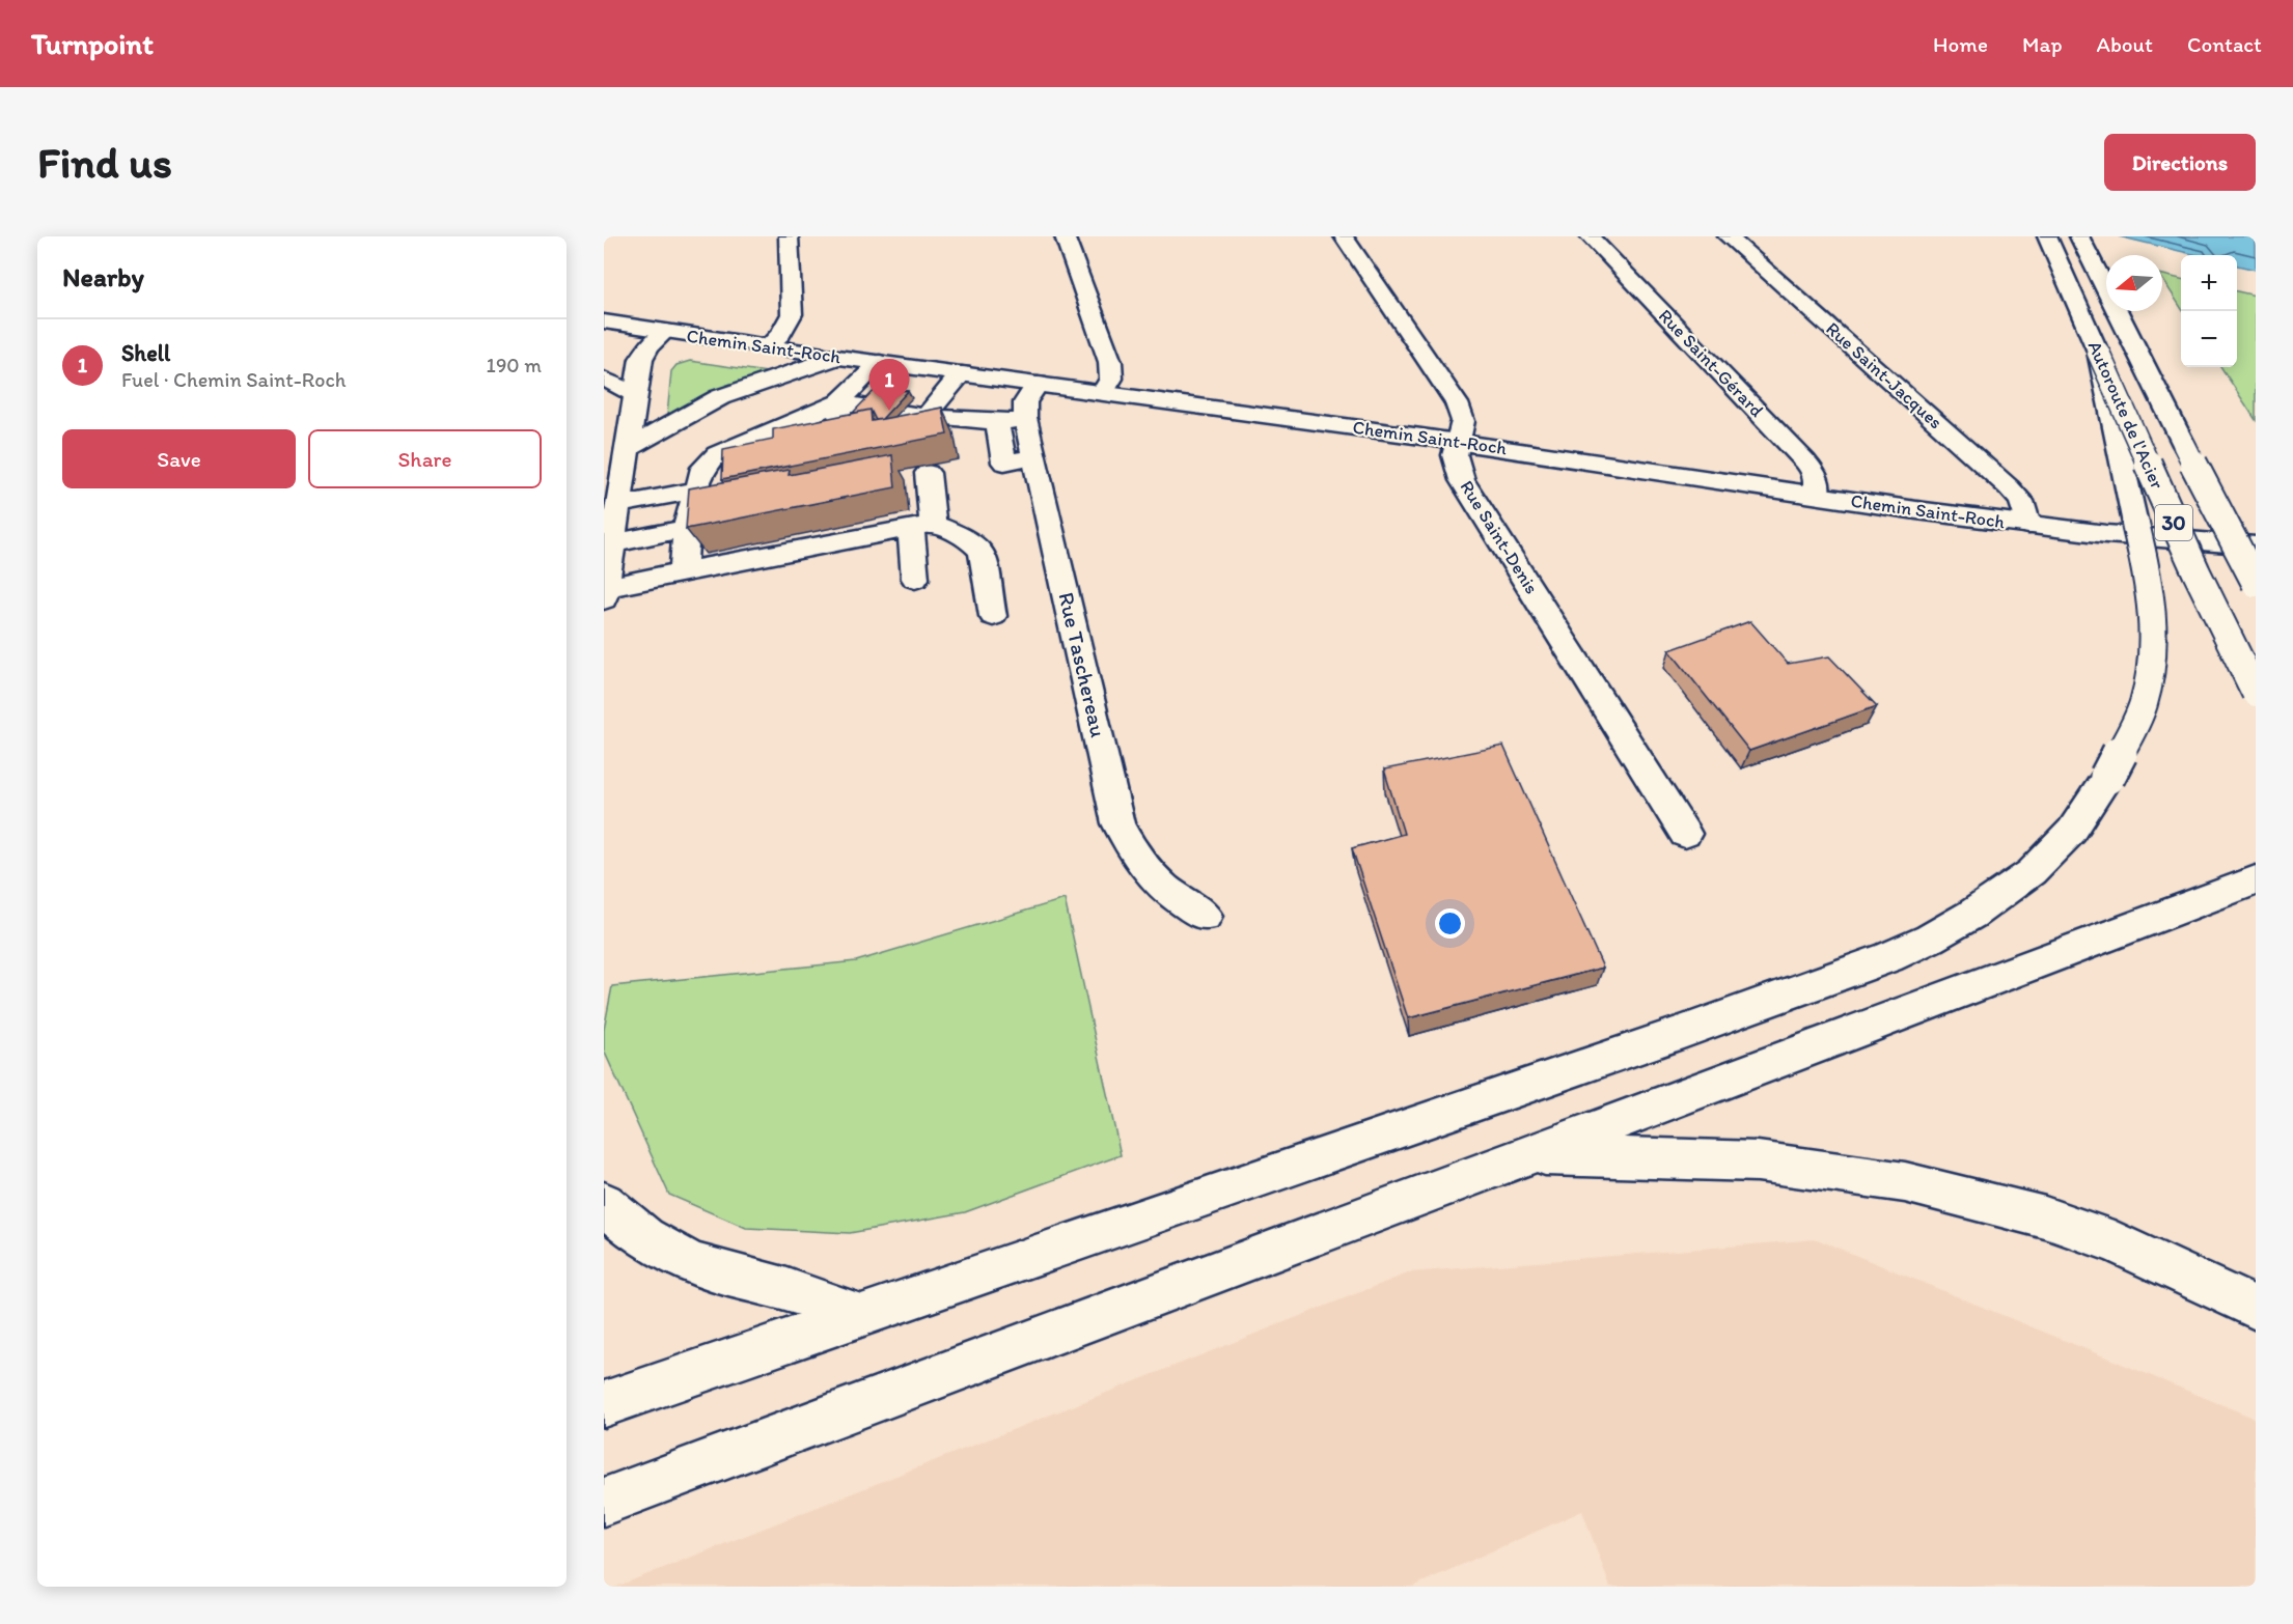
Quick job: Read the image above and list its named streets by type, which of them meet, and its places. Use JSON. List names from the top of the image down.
{
  "streets": {
    "main road": [
      "Chemin Saint-Roch",
      "Rue Saint-Gérard",
      "Rue Saint-Jacques",
      "Autoroute de l'Acier",
      "30",
      "Rue Saint-Denis",
      "Rue Taschereau"
    ]
  },
  "crossings": [
    ["Chemin Saint-Roch", "Rue Saint-Gérard"],
    ["Chemin Saint-Roch", "Rue Saint-Jacques"],
    ["Chemin Saint-Roch", "Rue Saint-Denis"],
    ["Chemin Saint-Roch", "Rue Taschereau"]
  ],
  "north": "left",
  "page": {
    "header": "Turnpoint",
    "nav": [
      "Home",
      "Map",
      "About",
      "Contact"
    ],
    "buttons": [
      "Directions",
      ["Save", "Share"]
    ],
    "title": "Find us",
    "heading": "Nearby",
    "map_buttons": ["+", "−"],
    "list": [
      {
        "mark": "1",
        "name": "Shell",
        "note": "Fuel · Chemin Saint-Roch",
        "value": "190 m"
      }
    ],
    "pins": "1"
  }
}
